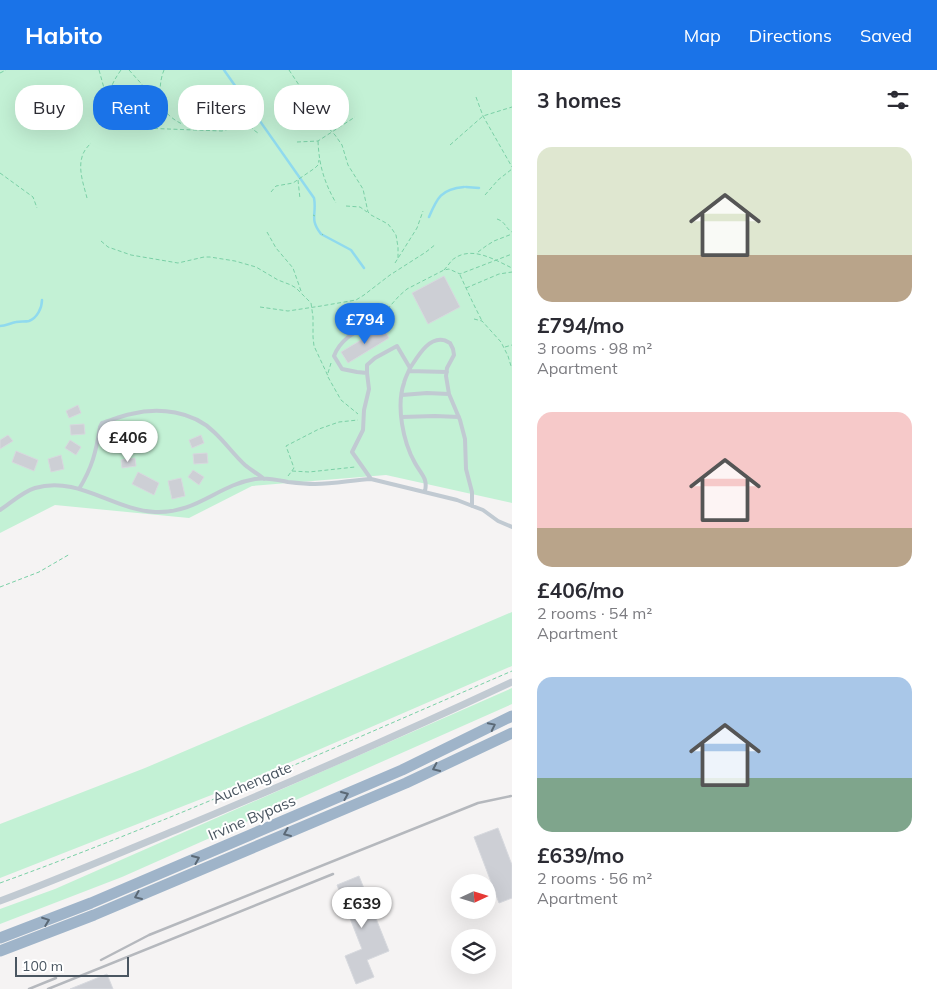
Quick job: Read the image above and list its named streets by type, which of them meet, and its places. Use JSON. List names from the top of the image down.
{
  "streets": {
    "highway": ["Irvine Bypass"],
    "street": ["Auchengate"]
  },
  "scale_bar": "100 m",
  "north": "right",
  "page": {
    "header": "Habito",
    "nav": ["Map", "Directions", "Saved"],
    "heading": "3 homes",
    "chip": [
      "Buy",
      "Rent",
      "Filters",
      "New"
    ],
    "list": [
      {
        "name": "£794/mo",
        "note": "3 rooms · 98 m² · Apartment"
      },
      {
        "name": "£406/mo",
        "note": "2 rooms · 54 m² · Apartment"
      },
      {
        "name": "£639/mo",
        "note": "2 rooms · 56 m² · Apartment"
      }
    ],
    "price": ["£794", "£406", "£639"],
    "scale": "100 m"
  }
}
